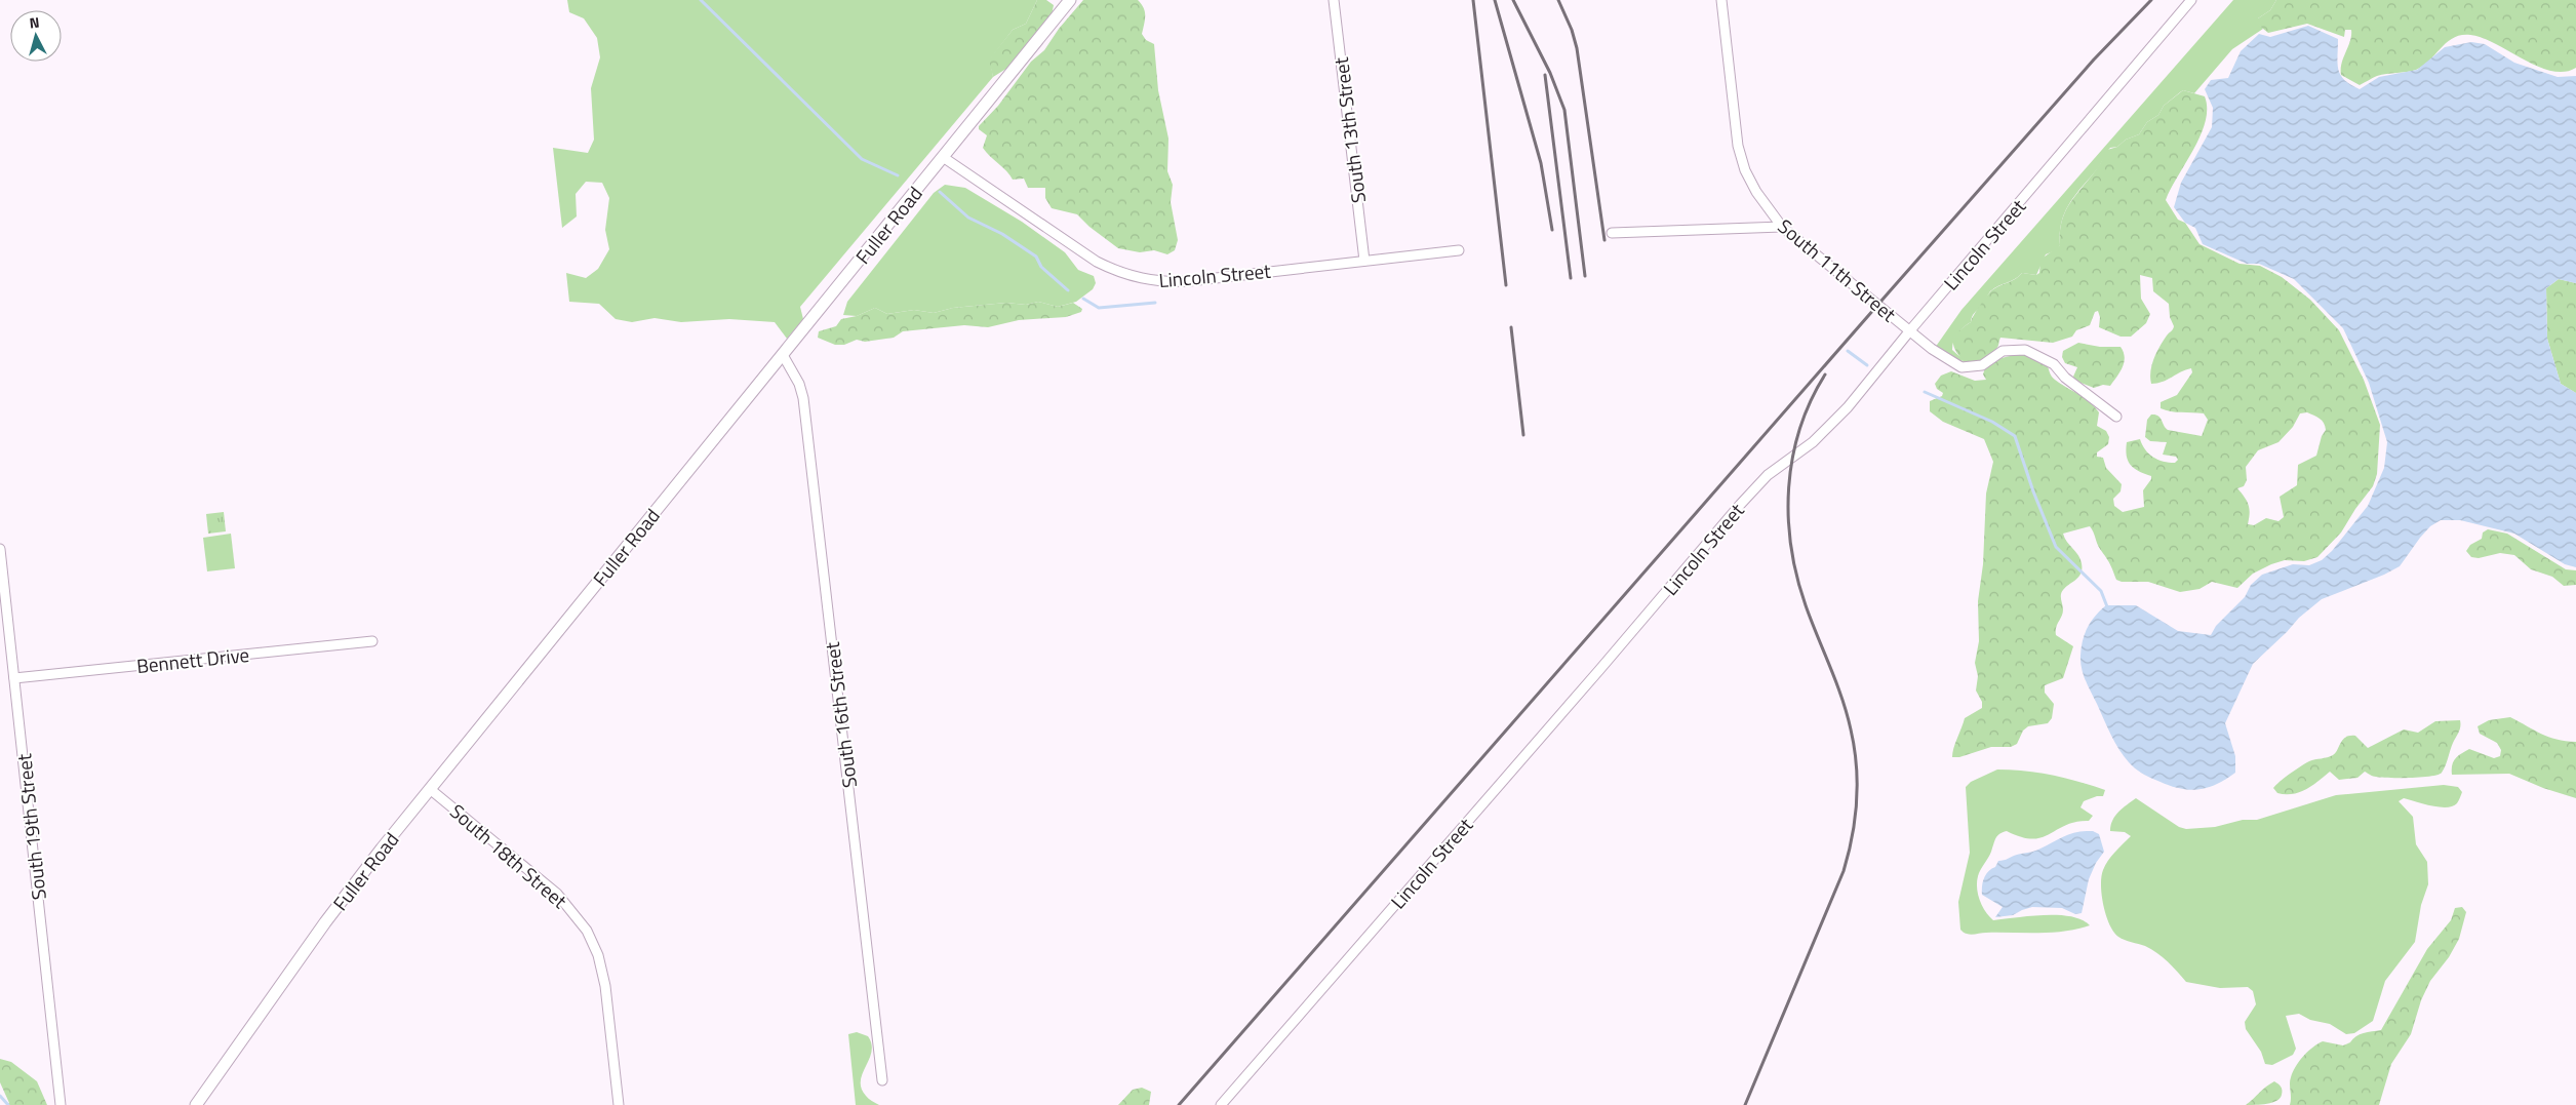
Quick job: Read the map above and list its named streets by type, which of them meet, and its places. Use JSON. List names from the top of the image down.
{
  "streets": {
    "street": [
      "South 13th Street",
      "Fuller Road",
      "Lincoln Street",
      "South 11th Street",
      "Bennett Drive",
      "South 16th Street",
      "South 19th Street",
      "South 18th Street"
    ]
  },
  "crossings": [
    ["South 13th Street", "Lincoln Street"],
    ["Fuller Road", "Lincoln Street"],
    ["Fuller Road", "South 16th Street"],
    ["Fuller Road", "South 18th Street"],
    ["Lincoln Street", "South 11th Street"],
    ["Bennett Drive", "South 19th Street"]
  ],
  "north": "top"
}
